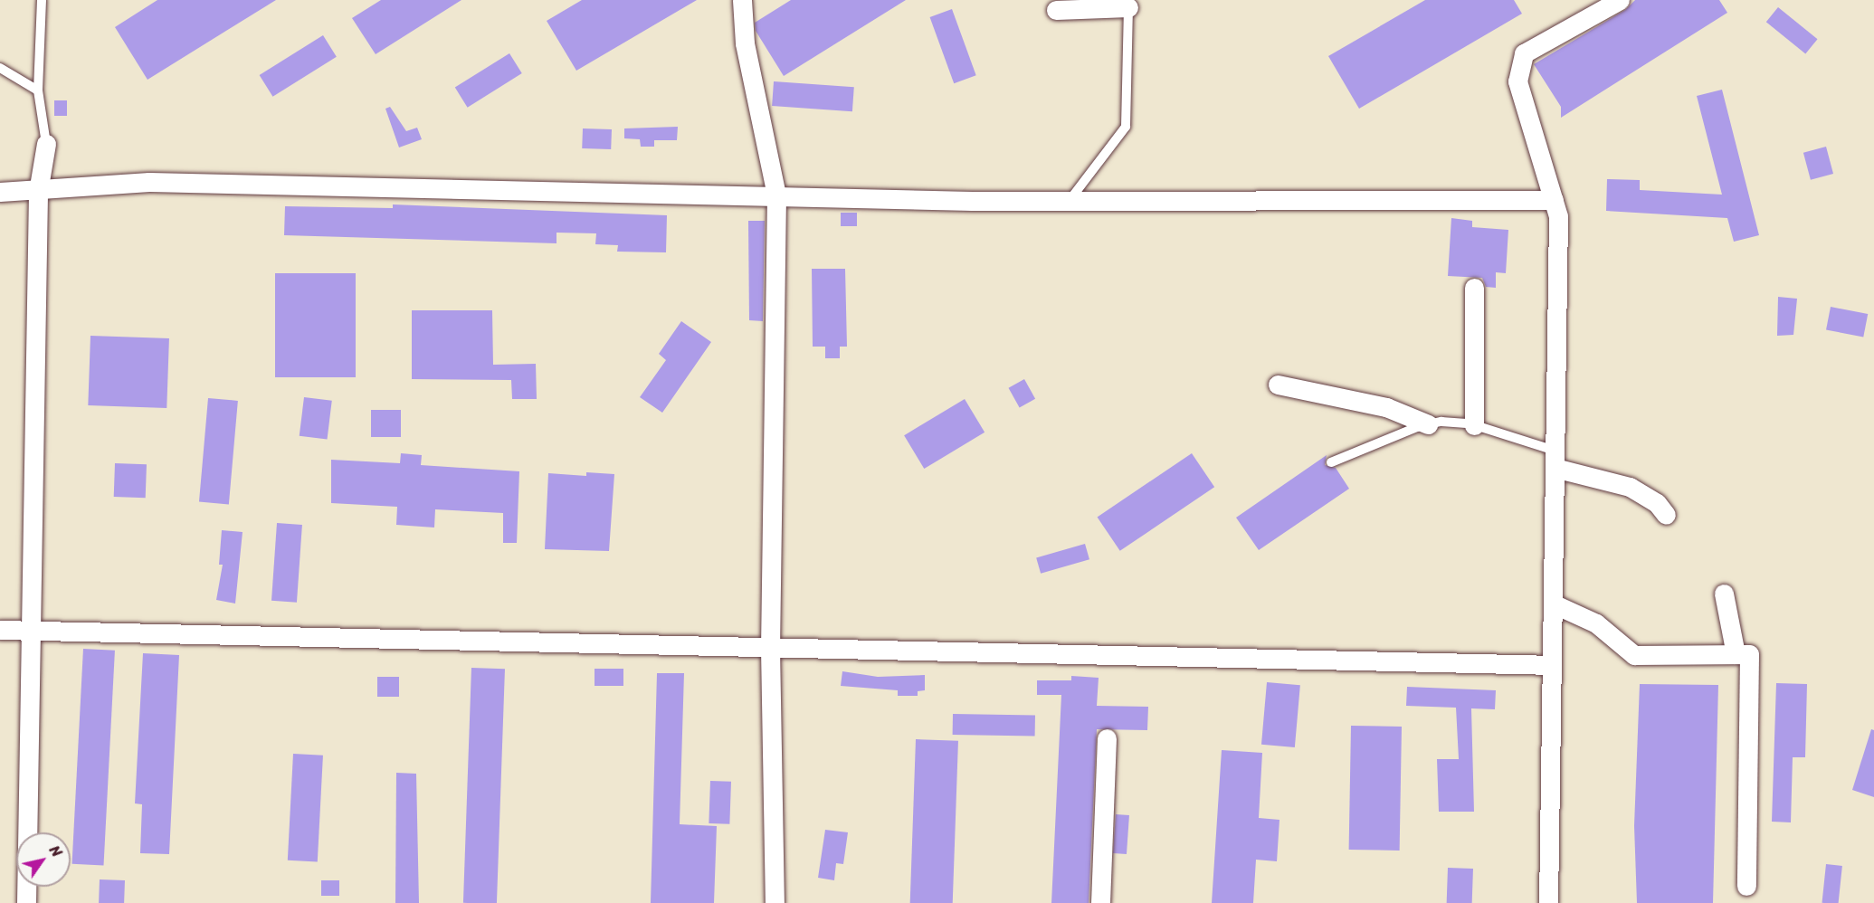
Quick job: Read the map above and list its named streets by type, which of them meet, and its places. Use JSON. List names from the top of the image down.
{
  "north": "top right"
}
